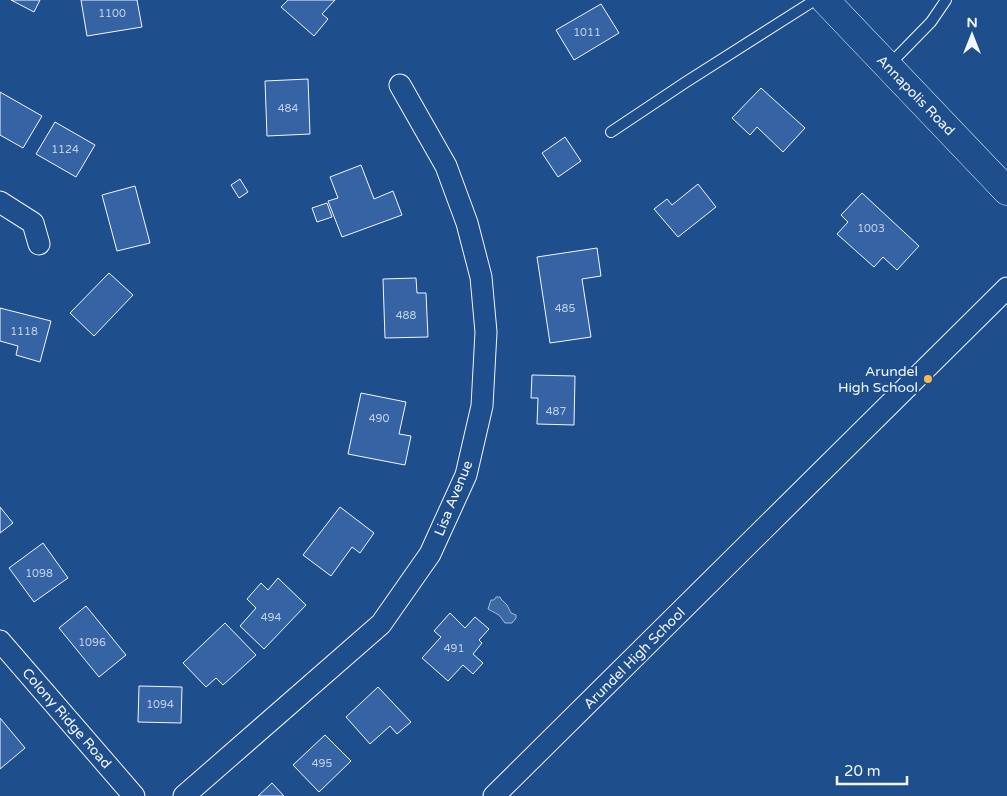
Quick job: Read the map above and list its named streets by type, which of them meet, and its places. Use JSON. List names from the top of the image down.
{
  "streets": {
    "main road": ["Annapolis Road"],
    "street": ["Lisa Avenue", "Arundel High School", "Colony Ridge Road"]
  },
  "places": ["Arundel High School"],
  "house_numbers": [
    "1100",
    "1011",
    "484",
    "1124",
    "1003",
    "485",
    "488",
    "1118",
    "487",
    "490",
    "1098",
    "494",
    "1096",
    "491",
    "1094",
    "495"
  ],
  "scale_bar": "20 m",
  "north": "top"
}
